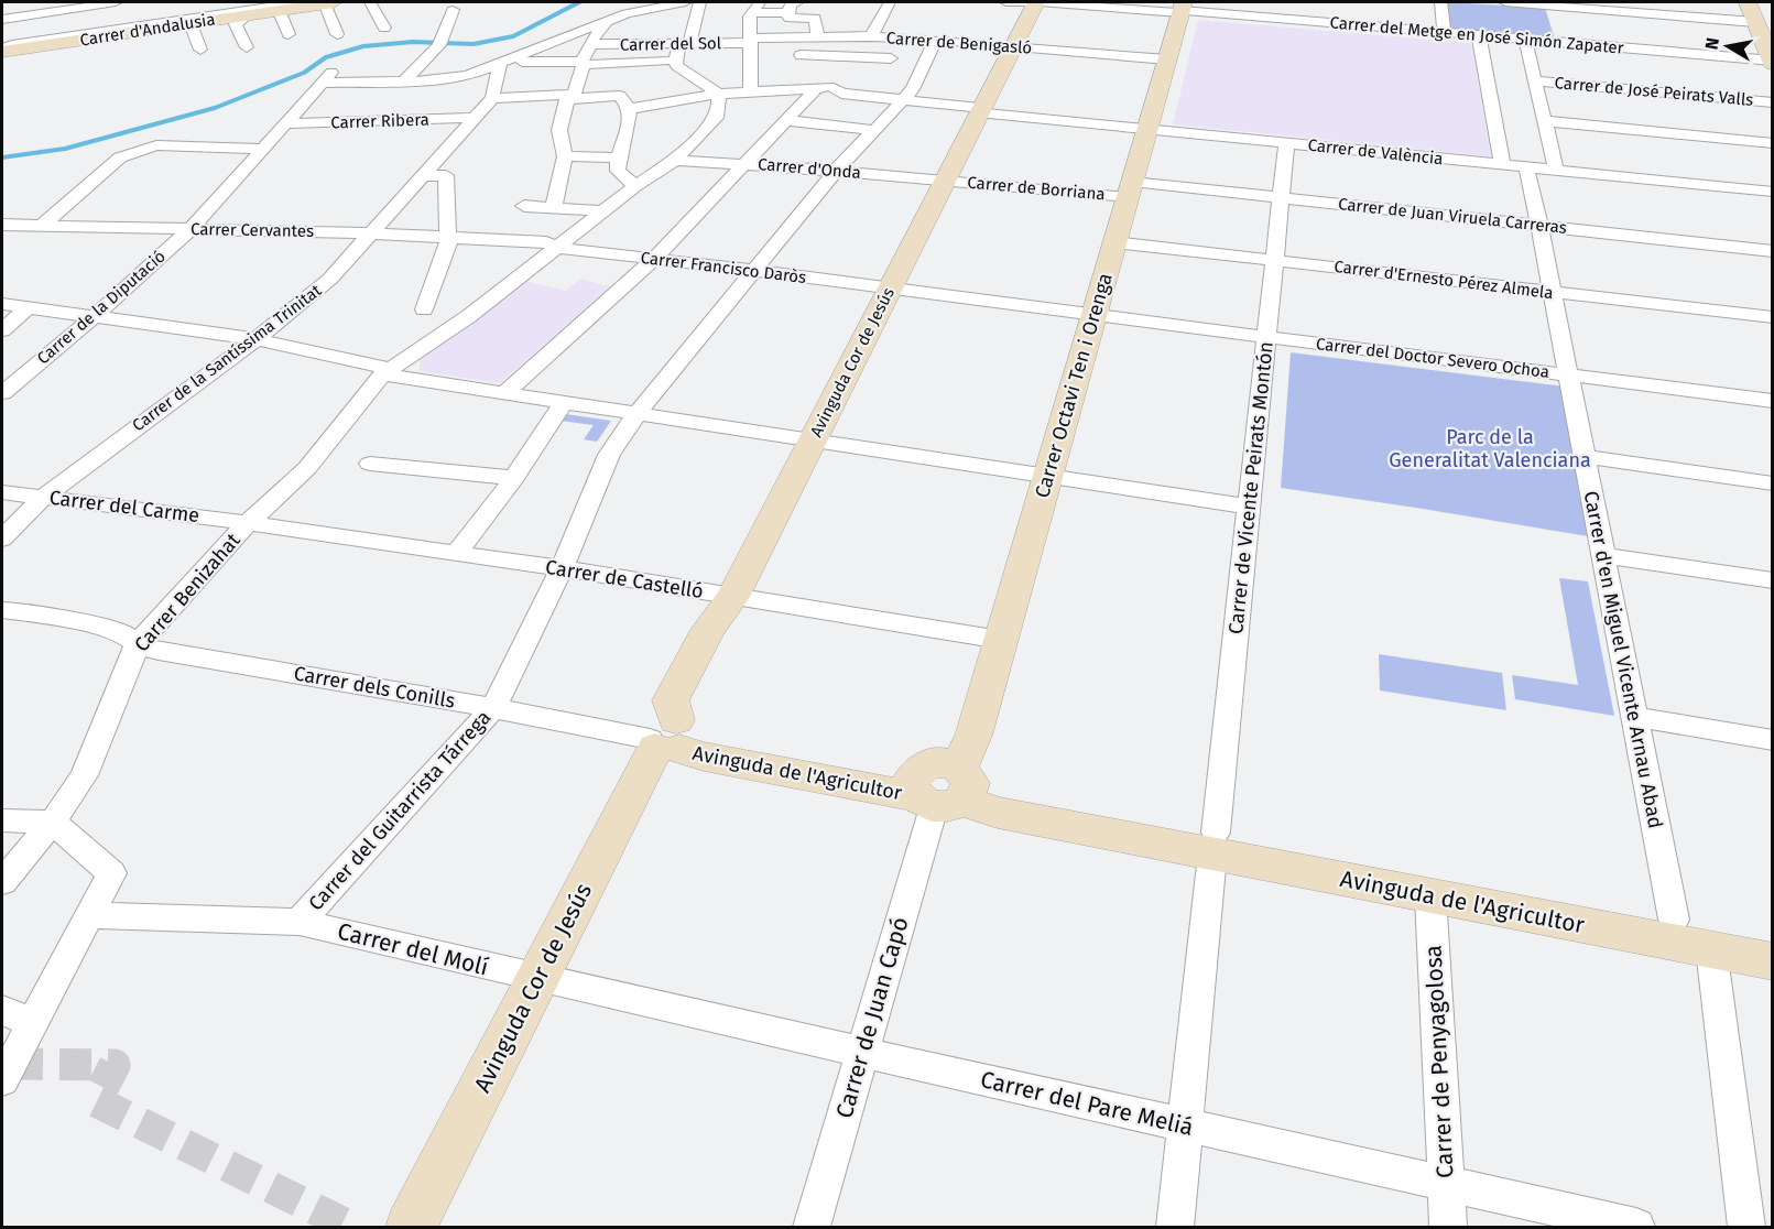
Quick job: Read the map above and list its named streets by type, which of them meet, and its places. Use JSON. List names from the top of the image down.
{
  "streets": {
    "street": [
      "Carrer d'Andalusia",
      "Carrer del Metge en José Simón Zapater",
      "Carrer de Benigasló",
      "Carrer del Sol",
      "Carrer de José Peirats Valls",
      "Carrer Ribera",
      "Carrer de València",
      "Carrer d'Onda",
      "Carrer de Borriana",
      "Carrer de Juan Viruela Carreras",
      "Carrer Cervantes",
      "Carrer Francisco Daròs",
      "Carrer d'Ernesto Pérez Almela",
      "Carrer de la Diputació",
      "Carrer de la Santíssima Trinitat",
      "Carrer del Doctor Severo Ochoa",
      "Avinguda Cor de Jesús",
      "Carrer Octavi Ten i Orenga",
      "Carrer de Vicente Peirats Montón",
      "Carrer del Carme",
      "Carrer de Castelló",
      "Carrer Benizahat",
      "Carrer d'en Miguel Vicente Arnau Abad",
      "Carrer dels Conills",
      "Avinguda de l'Agricultor",
      "Carrer del Guitarrista Tárrega",
      "Carrer del Molí",
      "Carrer de Juan Capó",
      "Carrer de Penyagolosa",
      "Carrer del Pare Meliá"
    ]
  },
  "crossings": [
    ["Carrer del Metge en José Simón Zapater", "Avinguda Cor de Jesús"],
    ["Carrer del Metge en José Simón Zapater", "Carrer Octavi Ten i Orenga"],
    ["Carrer de Benigasló", "Carrer del Sol"],
    ["Carrer de Benigasló", "Avinguda Cor de Jesús"],
    ["Carrer de Benigasló", "Carrer Octavi Ten i Orenga"],
    ["Carrer de Benigasló", "Carrer del Guitarrista Tárrega"],
    ["Carrer Ribera", "Carrer de la Diputació"],
    ["Carrer Ribera", "Carrer de la Santíssima Trinitat"],
    ["Carrer de València", "Avinguda Cor de Jesús"],
    ["Carrer de València", "Carrer Octavi Ten i Orenga"],
    ["Carrer de València", "Carrer de Vicente Peirats Montón"],
    ["Carrer de València", "Carrer d'en Miguel Vicente Arnau Abad"],
    ["Carrer de València", "Carrer del Guitarrista Tárrega"],
    ["Carrer d'Onda", "Carrer de Borriana"],
    ["Carrer d'Onda", "Avinguda Cor de Jesús"],
    ["Carrer d'Onda", "Carrer Benizahat"],
    ["Carrer d'Onda", "Carrer del Guitarrista Tárrega"],
    ["Carrer de Borriana", "Carrer de Juan Viruela Carreras"],
    ["Carrer de Borriana", "Avinguda Cor de Jesús"],
    ["Carrer de Borriana", "Carrer Octavi Ten i Orenga"],
    ["Carrer de Juan Viruela Carreras", "Carrer Octavi Ten i Orenga"],
    ["Carrer de Juan Viruela Carreras", "Carrer de Vicente Peirats Montón"],
    ["Carrer de Juan Viruela Carreras", "Carrer d'en Miguel Vicente Arnau Abad"],
    ["Carrer Cervantes", "Carrer Francisco Daròs"],
    ["Carrer Cervantes", "Carrer de la Diputació"],
    ["Carrer Cervantes", "Carrer de la Santíssima Trinitat"],
    ["Carrer Francisco Daròs", "Carrer del Doctor Severo Ochoa"],
    ["Carrer Francisco Daròs", "Avinguda Cor de Jesús"],
    ["Carrer Francisco Daròs", "Carrer Octavi Ten i Orenga"],
    ["Carrer Francisco Daròs", "Carrer Benizahat"],
    ["Carrer Francisco Daròs", "Carrer del Guitarrista Tárrega"],
    ["Carrer d'Ernesto Pérez Almela", "Carrer Octavi Ten i Orenga"],
    ["Carrer d'Ernesto Pérez Almela", "Carrer de Vicente Peirats Montón"],
    ["Carrer d'Ernesto Pérez Almela", "Carrer d'en Miguel Vicente Arnau Abad"],
    ["Carrer de la Santíssima Trinitat", "Carrer del Carme"],
    ["Carrer del Doctor Severo Ochoa", "Carrer Octavi Ten i Orenga"],
    ["Carrer del Doctor Severo Ochoa", "Carrer de Vicente Peirats Montón"],
    ["Carrer del Doctor Severo Ochoa", "Carrer d'en Miguel Vicente Arnau Abad"],
    ["Avinguda Cor de Jesús", "Carrer de Castelló"],
    ["Avinguda Cor de Jesús", "Carrer dels Conills"],
    ["Avinguda Cor de Jesús", "Avinguda de l'Agricultor"],
    ["Avinguda Cor de Jesús", "Carrer del Molí"],
    ["Avinguda Cor de Jesús", "Carrer del Pare Meliá"],
    ["Carrer Octavi Ten i Orenga", "Carrer de Castelló"],
    ["Carrer Octavi Ten i Orenga", "Avinguda de l'Agricultor"],
    ["Carrer Octavi Ten i Orenga", "Carrer de Juan Capó"],
    ["Carrer de Vicente Peirats Montón", "Avinguda de l'Agricultor"],
    ["Carrer de Vicente Peirats Montón", "Carrer del Pare Meliá"],
    ["Carrer del Carme", "Carrer de Castelló"],
    ["Carrer del Carme", "Carrer Benizahat"],
    ["Carrer de Castelló", "Carrer Benizahat"],
    ["Carrer de Castelló", "Carrer del Guitarrista Tárrega"],
    ["Carrer Benizahat", "Carrer dels Conills"],
    ["Carrer d'en Miguel Vicente Arnau Abad", "Avinguda de l'Agricultor"],
    ["Carrer dels Conills", "Avinguda de l'Agricultor"],
    ["Carrer dels Conills", "Carrer del Guitarrista Tárrega"],
    ["Avinguda de l'Agricultor", "Carrer de Juan Capó"],
    ["Avinguda de l'Agricultor", "Carrer de Penyagolosa"],
    ["Carrer del Guitarrista Tárrega", "Carrer del Molí"],
    ["Carrer del Molí", "Carrer del Pare Meliá"],
    ["Carrer de Juan Capó", "Carrer del Pare Meliá"],
    ["Carrer de Penyagolosa", "Carrer del Pare Meliá"]
  ],
  "parks": ["Parc de la Generalitat Valenciana"],
  "north": "left"
}
